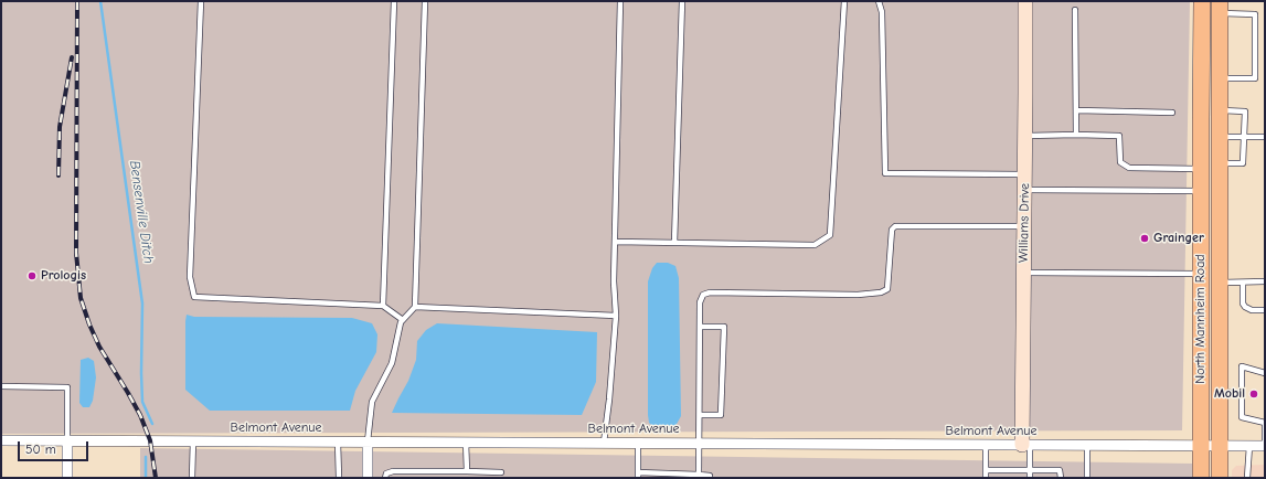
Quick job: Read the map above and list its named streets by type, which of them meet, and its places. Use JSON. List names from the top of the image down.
{
  "streets": {
    "main road": ["Williams Drive", "North Mannheim Road"],
    "street": ["Belmont Avenue"]
  },
  "crossings": [
    ["Williams Drive", "Belmont Avenue"],
    ["North Mannheim Road", "Belmont Avenue"]
  ],
  "water": ["Bensenville Ditch"],
  "places": ["Grainger", "Prologis", "Mobil"],
  "scale_bar": "50 m"
}
